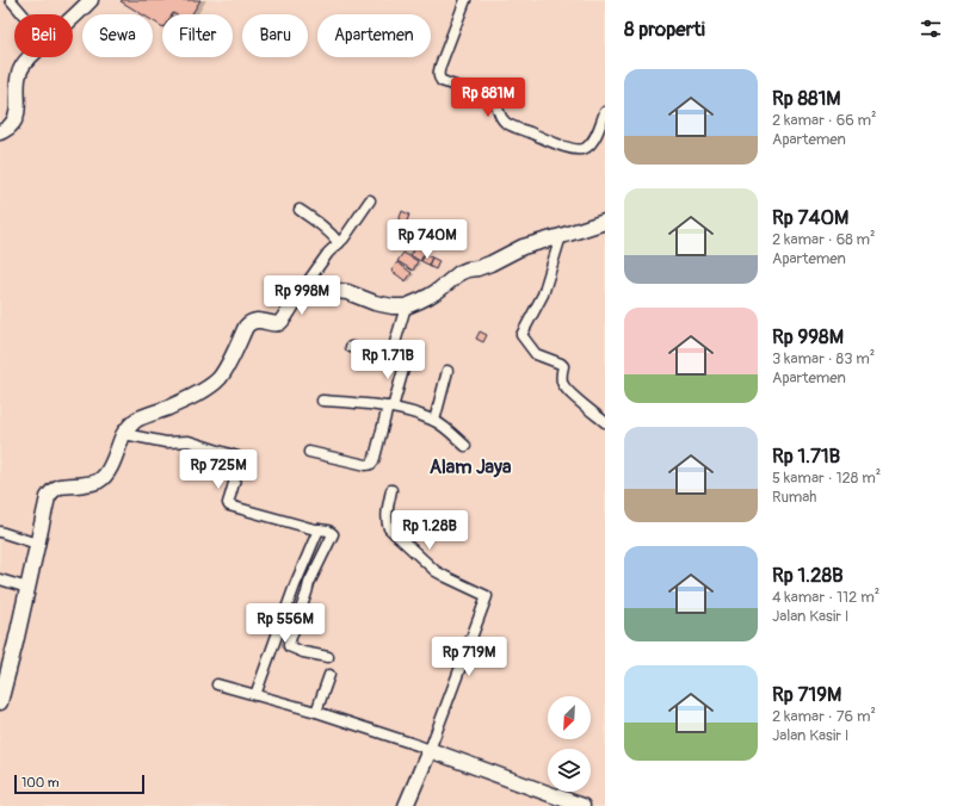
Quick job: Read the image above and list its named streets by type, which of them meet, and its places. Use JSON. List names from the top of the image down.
{
  "districts": ["Alam Jaya"],
  "scale_bar": "100 m",
  "north": "bottom left",
  "page": {
    "heading": "8 properti",
    "chip": [
      "Beli",
      "Sewa",
      "Filter",
      "Baru",
      "Apartemen"
    ],
    "list": [
      {
        "name": "Rp 881M",
        "note": "2 kamar · 66 m² · Apartemen"
      },
      {
        "name": "Rp 740M",
        "note": "2 kamar · 68 m² · Apartemen"
      },
      {
        "name": "Rp 998M",
        "note": "3 kamar · 83 m² · Apartemen"
      },
      {
        "name": "Rp 1.71B",
        "note": "5 kamar · 128 m² · Rumah"
      },
      {
        "name": "Rp 1.28B",
        "note": "4 kamar · 112 m² · Jalan Kasir I"
      },
      {
        "name": "Rp 719M",
        "note": "2 kamar · 76 m² · Jalan Kasir I"
      }
    ],
    "price": [
      "Rp 881M",
      "Rp 740M",
      "Rp 998M",
      "Rp 1.71B",
      "Rp 725M",
      "Rp 1.28B",
      "Rp 556M",
      "Rp 719M"
    ],
    "scale": "100 m"
  }
}
